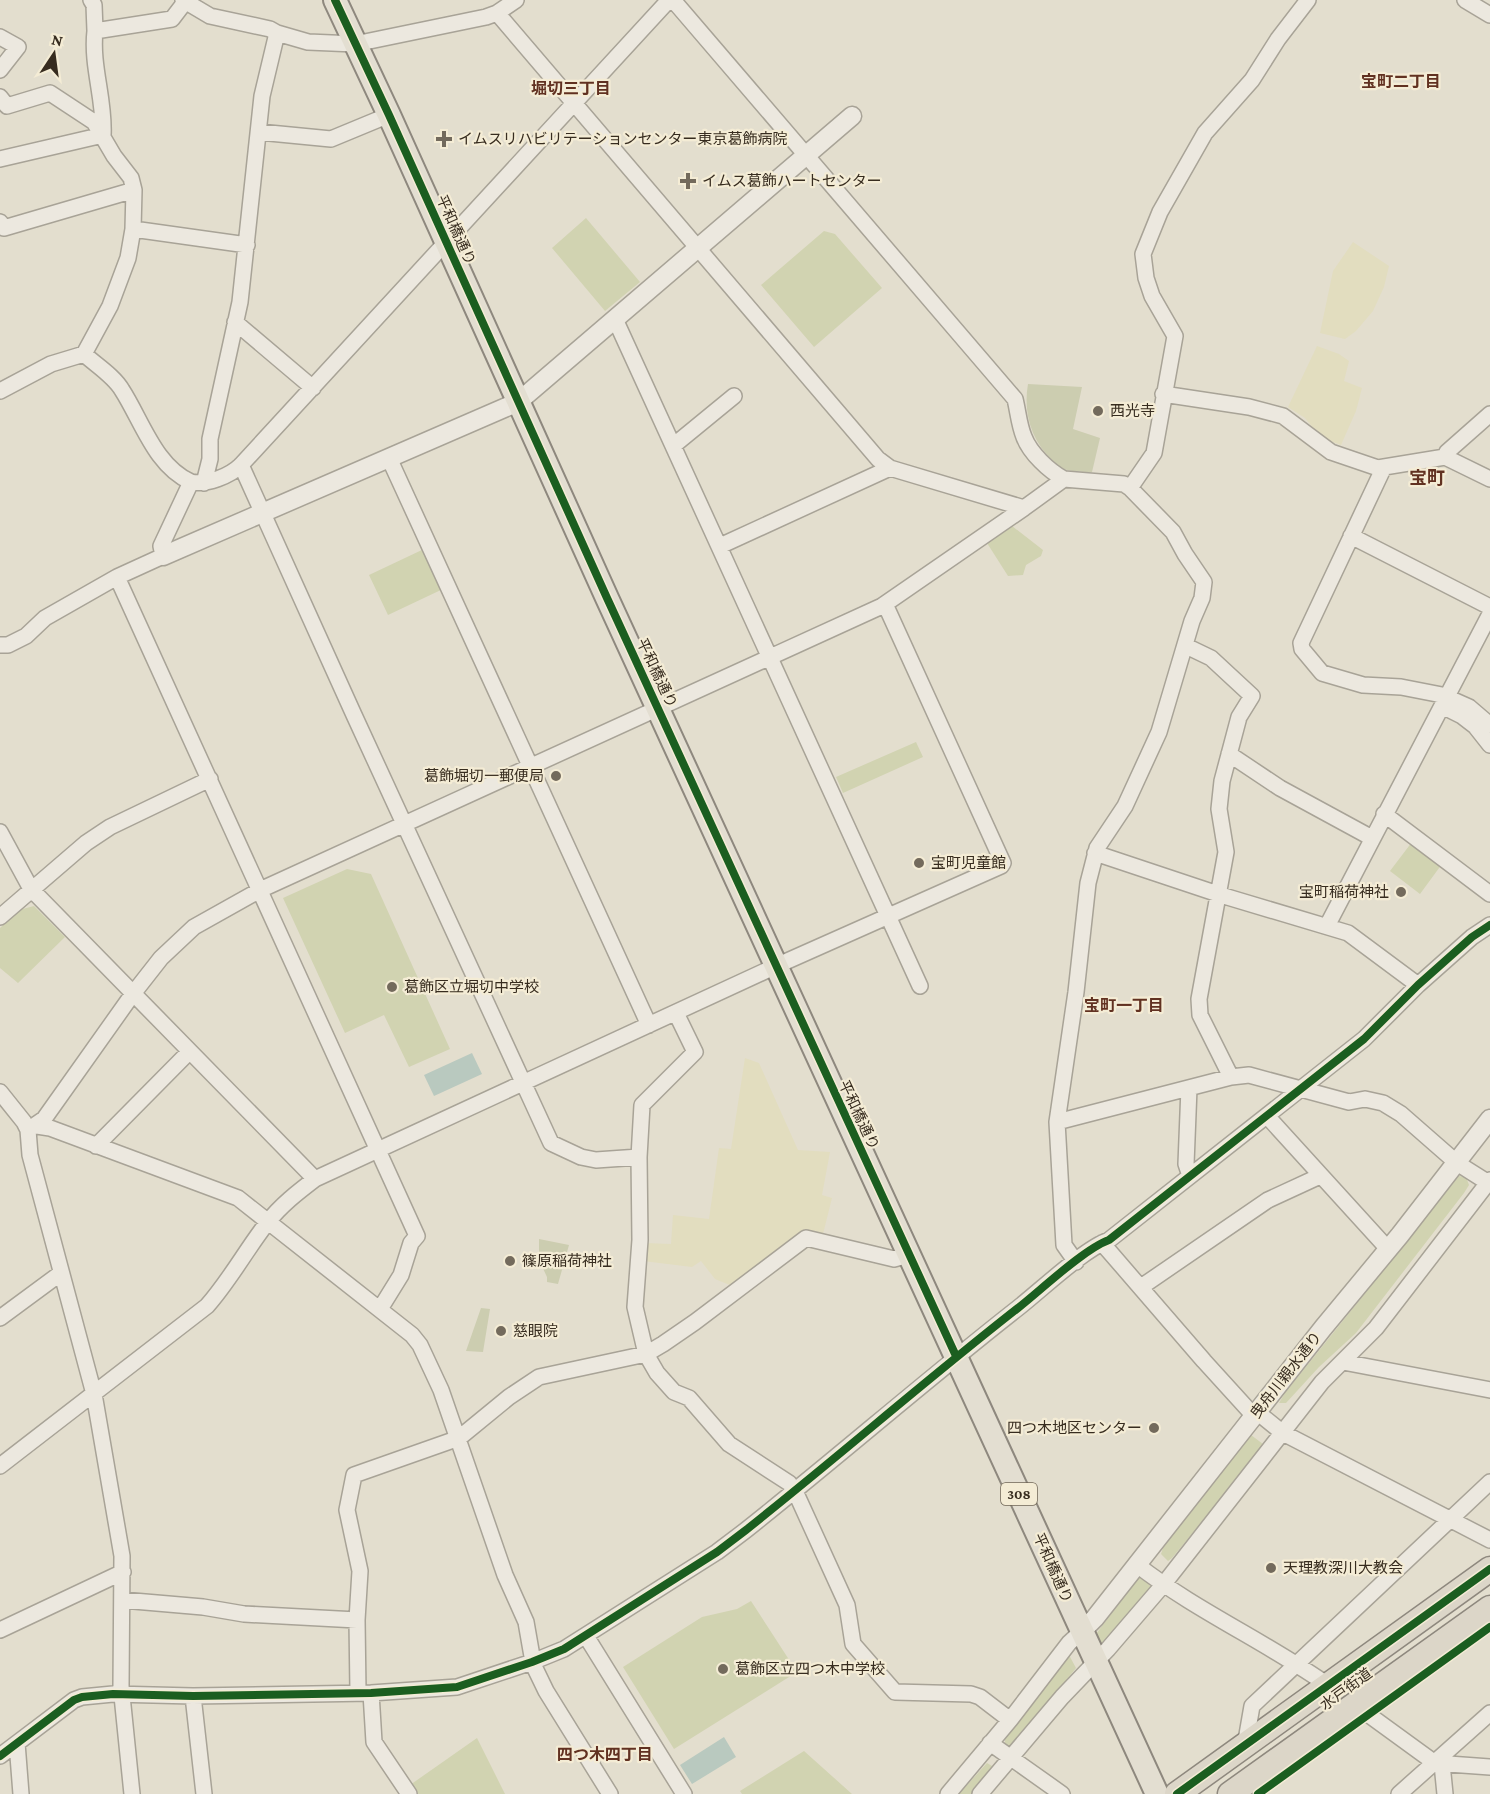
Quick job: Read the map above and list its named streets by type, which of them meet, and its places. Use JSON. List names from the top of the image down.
{
  "streets": {
    "highway": ["水戸街道"],
    "main road": ["平和橋通り", "308"],
    "street": ["曳舟川親水通り"]
  },
  "crossings": [
    ["平和橋通り", "曳舟川親水通り"]
  ],
  "districts": [
    "宝町二丁目",
    "堀切三丁目",
    "宝町",
    "宝町一丁目",
    "四つ木四丁目"
  ],
  "places": {
    "health": ["イムスリハビリテーションセンター東京葛飾病院", "イムス葛飾ハートセンター"],
    "other": [
      "西光寺",
      "葛飾堀切一郵便局",
      "宝町児童館",
      "宝町稲荷神社",
      "葛飾区立堀切中学校",
      "篠原稲荷神社",
      "慈眼院",
      "四つ木地区センター",
      "天理教深川大教会",
      "葛飾区立四つ木中学校"
    ]
  },
  "north": "top"
}
